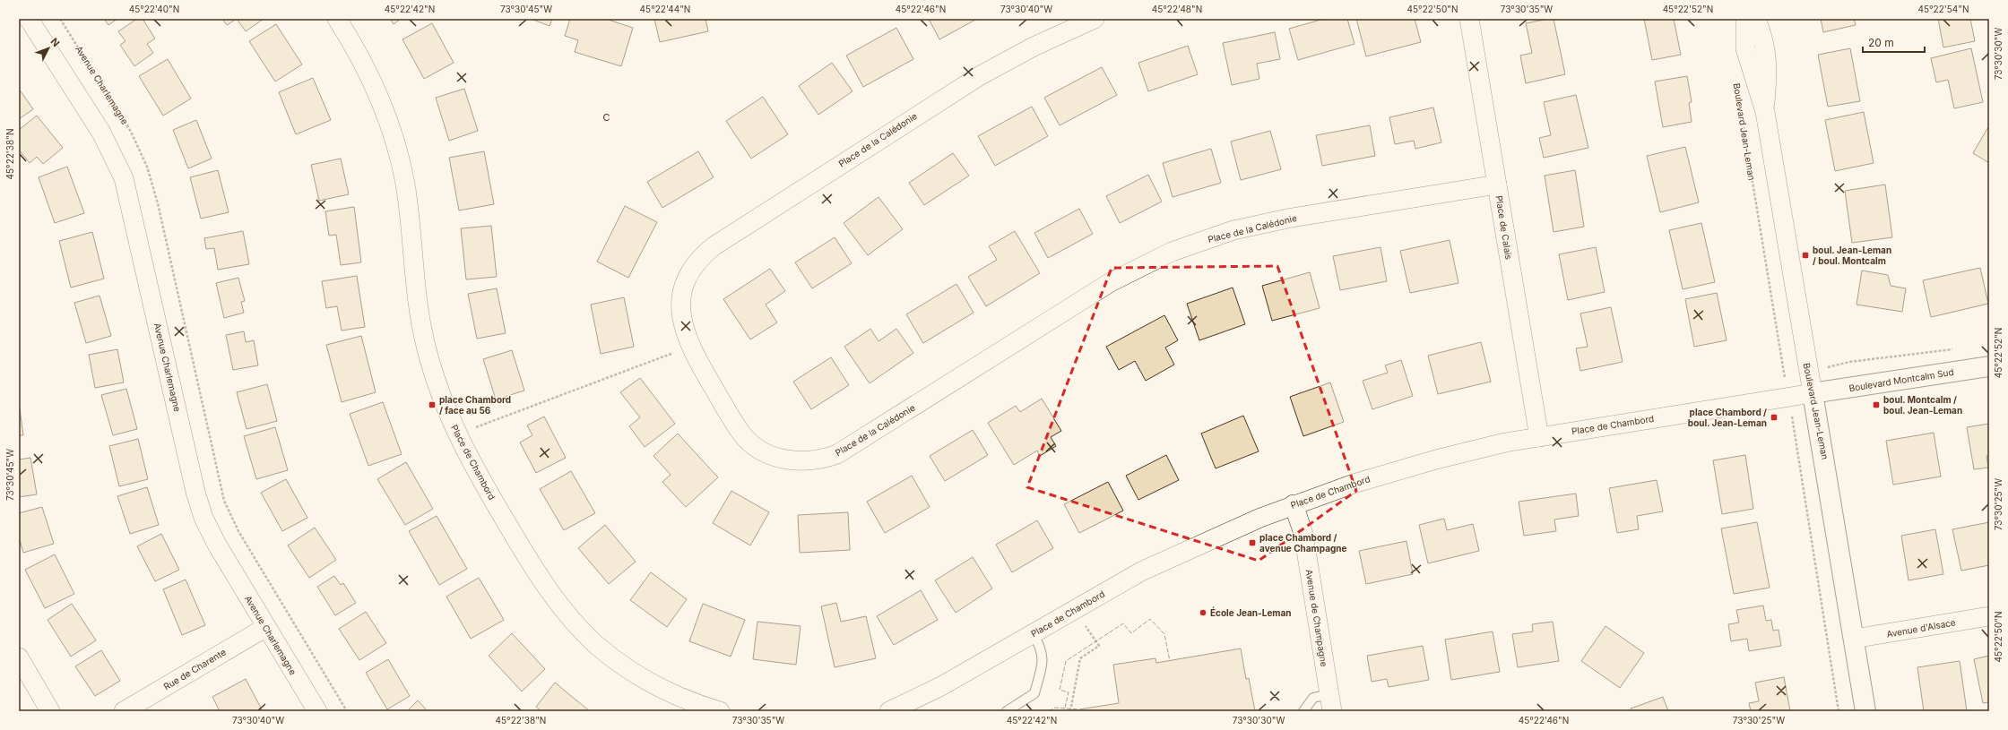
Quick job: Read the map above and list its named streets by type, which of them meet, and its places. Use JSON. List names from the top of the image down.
{
  "streets": {
    "street": [
      "Avenue Charlemagne",
      "Boulevard Jean-Leman",
      "Place de la Calédonie",
      "Place de Calais",
      "Boulevard Montcalm Sud",
      "Place de Chambord",
      "Avenue de Champagne",
      "Avenue d'Alsace",
      "Rue de Charente"
    ]
  },
  "crossings": [
    ["Avenue Charlemagne", "Rue de Charente"],
    ["Boulevard Jean-Leman", "Boulevard Montcalm Sud"],
    ["Boulevard Jean-Leman", "Place de Chambord"],
    ["Boulevard Jean-Leman", "Avenue d'Alsace"],
    ["Place de la Calédonie", "Place de Calais"],
    ["Place de Calais", "Place de Chambord"],
    ["Boulevard Montcalm Sud", "Place de Chambord"],
    ["Place de Chambord", "Avenue de Champagne"]
  ],
  "districts": ["C"],
  "places": {
    "transit": [
      "boul. Jean-Leman / boul. Montcalm",
      "place Chambord / face au 56",
      "boul. Montcalm / boul. Jean-Leman",
      "place Chambord / boul. Jean-Leman",
      "place Chambord / avenue Champagne"
    ],
    "other": ["École Jean-Leman"]
  },
  "scale_bar": "20 m",
  "north": "top right",
  "coordinates": [
    "45°22'40\"N",
    "45°22'42\"N",
    "73°30'45\"W",
    "45°22'44\"N",
    "45°22'46\"N",
    "73°30'40\"W",
    "45°22'48\"N",
    "45°22'50\"N",
    "73°30'35\"W",
    "45°22'52\"N",
    "45°22'54\"N",
    "73°30'30\"W",
    "45°22'38\"N",
    "73°30'25\"W"
  ]
}
